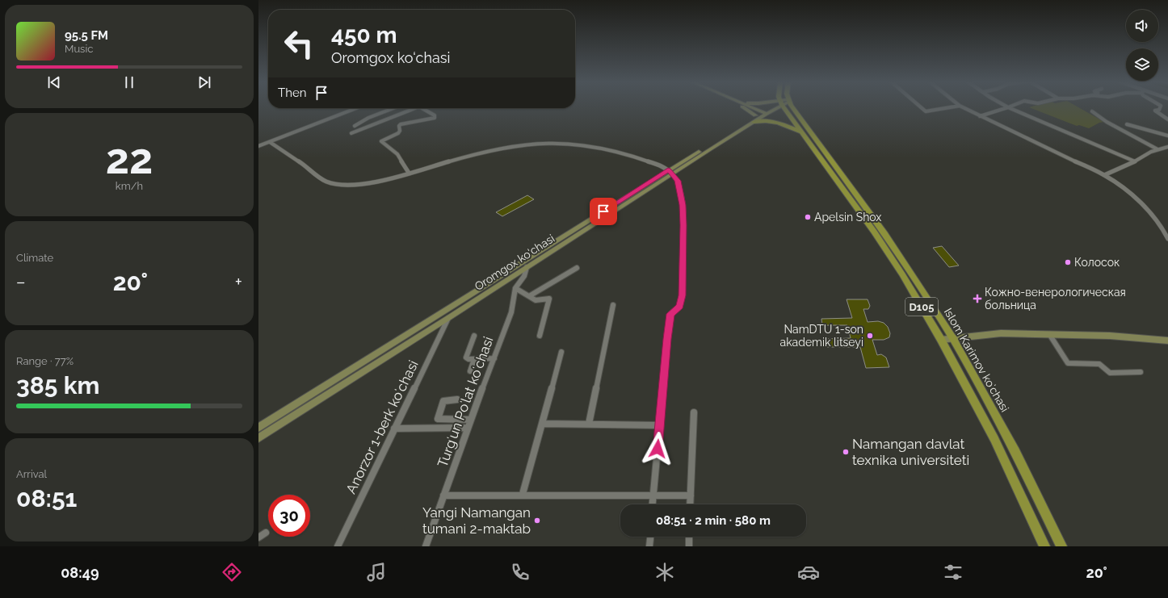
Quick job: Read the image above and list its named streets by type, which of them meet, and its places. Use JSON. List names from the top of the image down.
{
  "streets": {
    "main road": ["Oromgox ko‘chasi", "D105", "Islom Karimov koʻchasi"],
    "street": ["Turgʻun Poʻlat koʻchasi", "Anorzor 1-berk koʻchasi"]
  },
  "crossings": [
    ["Oromgox ko‘chasi", "Turgʻun Poʻlat koʻchasi"],
    ["Oromgox ko‘chasi", "Anorzor 1-berk koʻchasi"]
  ],
  "places": {
    "other": [
      "Apelsin Shox",
      "Колосок",
      "NamDTU 1-son akademik litseyi",
      "Namangan davlat texnika universiteti",
      "Yangi Namangan tumani 2-maktab"
    ],
    "health": ["Кожно-венерологическая больница"]
  },
  "page": {
    "turn": ["450 m", "Oromgox ko‘chasi"],
    "song": ["95.5 FM", "Music"],
    "then": "Then",
    "tile": [
      ["22", "km/h"],
      "Climate",
      ["Range · 77%", "385 km"],
      ["Arrival", "08:51"]
    ],
    "heat": ["−", "20°", "+"],
    "limit": "30",
    "trip": "08:51 · 2 min · 580 m",
    "tabs": ["08:49", "20°"]
  }
}
